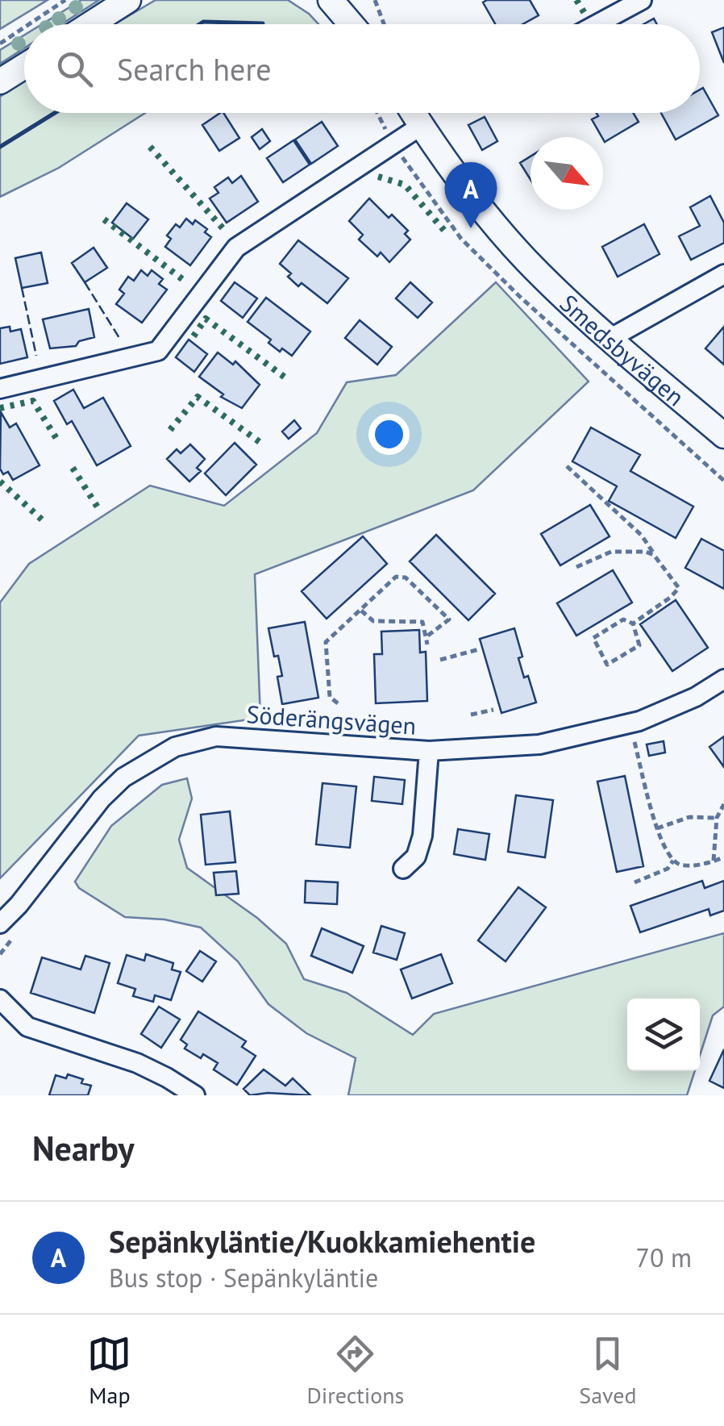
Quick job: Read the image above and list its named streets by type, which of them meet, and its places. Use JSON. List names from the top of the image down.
{
  "streets": {
    "main road": ["Smedsbyvägen"],
    "street": ["Söderängsvägen"]
  },
  "north": "bottom right",
  "page": {
    "search": "Search here",
    "pins": "A",
    "heading": "Nearby",
    "list": [
      {
        "mark": "A",
        "name": "Sepänkyläntie/Kuokkamiehentie",
        "note": "Bus stop · Sepänkyläntie",
        "value": "70 m"
      }
    ],
    "nav": ["Map", "Directions", "Saved"]
  }
}
